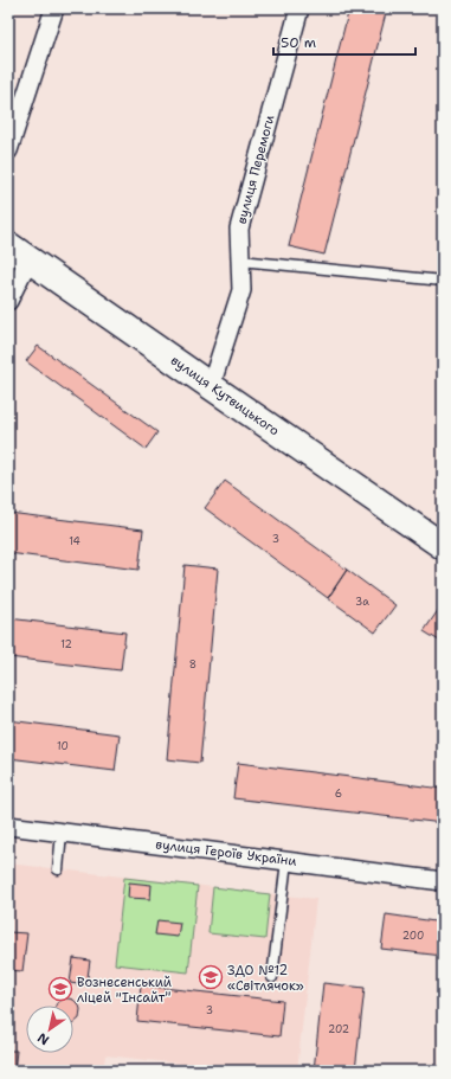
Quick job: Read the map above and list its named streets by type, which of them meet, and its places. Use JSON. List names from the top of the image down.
{
  "streets": {
    "street": ["вулиця Перемоги", "вулиця Кутвицького", "вулиця Героїв України"]
  },
  "crossings": [
    ["вулиця Перемоги", "вулиця Кутвицького"]
  ],
  "places": {
    "school or university": ["ЗДО №12 «Світлячок»", "Вознесенський ліцей \"Інсайт\""]
  },
  "house_numbers": [
    "3",
    "14",
    "3а",
    "12",
    "8",
    "10",
    "6",
    "200",
    "3",
    "202"
  ],
  "scale_bar": "50 m",
  "north": "bottom left"
}
